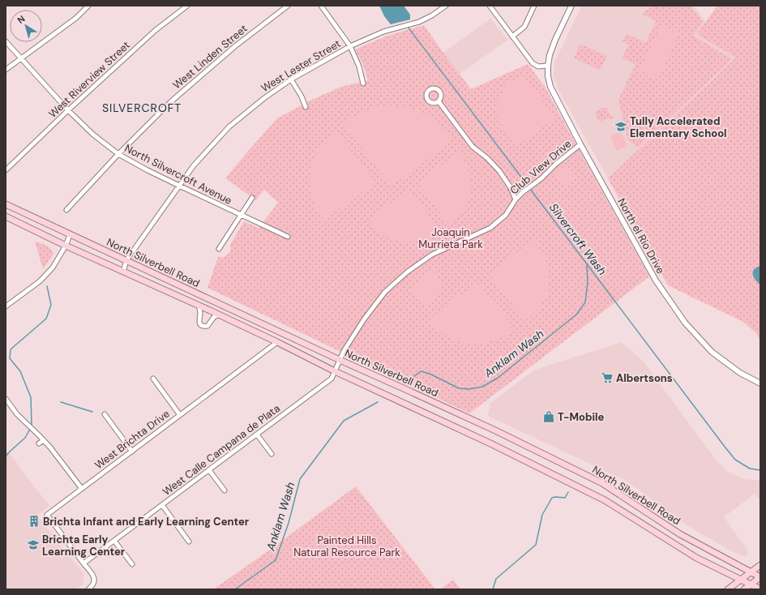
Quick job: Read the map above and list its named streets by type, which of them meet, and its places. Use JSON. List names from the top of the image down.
{
  "streets": {
    "main road": ["North Silverbell Road"],
    "street": [
      "West Linden Street",
      "West Lester Street",
      "West Riverview Street",
      "Club View Drive",
      "North Silvercroft Avenue",
      "North el Rio Drive",
      "West Brichta Drive",
      "West Calle Campana de Plata"
    ]
  },
  "crossings": [
    ["West Linden Street", "North Silvercroft Avenue"],
    ["West Lester Street", "North Silvercroft Avenue"],
    ["West Lester Street", "North Silverbell Road"],
    ["West Riverview Street", "North Silvercroft Avenue"],
    ["Club View Drive", "North el Rio Drive"],
    ["Club View Drive", "North Silverbell Road"],
    ["Club View Drive", "West Calle Campana de Plata"],
    ["North Silverbell Road", "West Brichta Drive"],
    ["North Silverbell Road", "West Calle Campana de Plata"],
    ["West Brichta Drive", "West Calle Campana de Plata"]
  ],
  "districts": ["SILVERCROFT"],
  "water": ["Silvercroft Wash", "Anklam Wash"],
  "parks": ["Joaquin Murrieta Park", "Painted Hills Natural Resource Park"],
  "places": {
    "school or university": ["Tully Accelerated Elementary School", "Brichta Early Learning Center"],
    "supermarket": ["Albertsons"],
    "shop": ["T-Mobile"],
    "building": ["Brichta Infant and Early Learning Center"]
  },
  "north": "top left"
}
